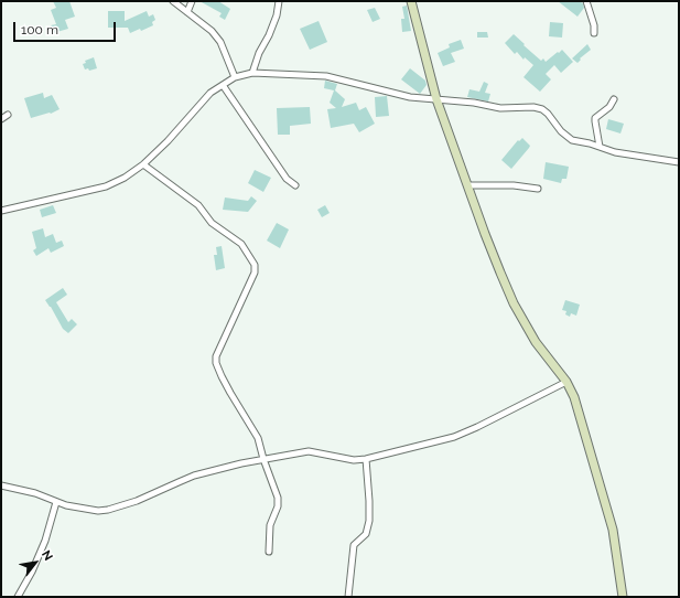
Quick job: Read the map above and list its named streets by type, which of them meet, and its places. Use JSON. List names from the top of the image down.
{
  "scale_bar": "100 m",
  "north": "top right"
}
